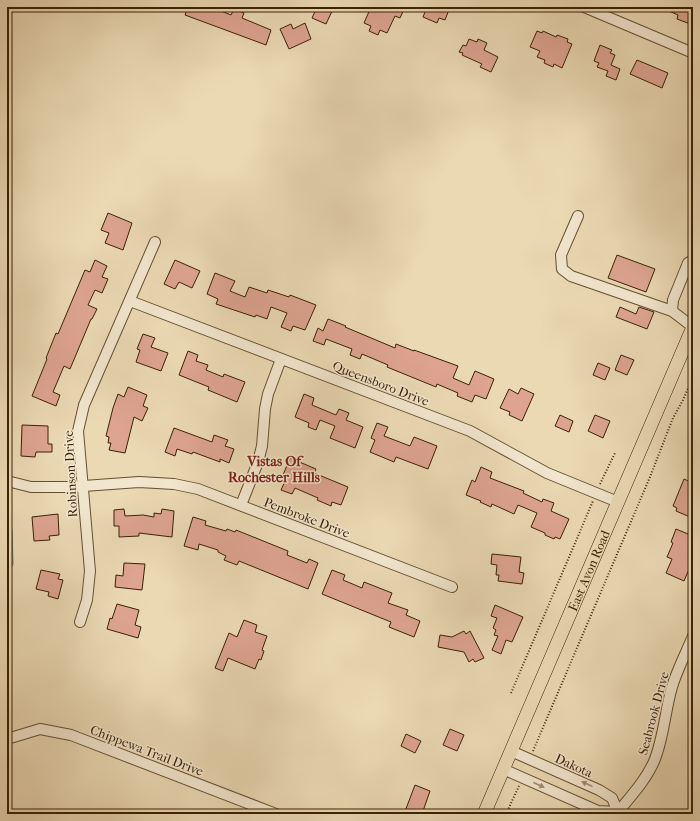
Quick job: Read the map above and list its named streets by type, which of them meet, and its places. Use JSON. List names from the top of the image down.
{
  "streets": {
    "main road": ["East Avon Road"],
    "street": [
      "Queensboro Drive",
      "Robinson Drive",
      "Pembroke Drive",
      "Seabrook Drive",
      "Chippewa Trail Drive",
      "Dakota"
    ]
  },
  "crossings": [
    ["Queensboro Drive", "Robinson Drive"],
    ["Queensboro Drive", "East Avon Road"],
    ["Robinson Drive", "Pembroke Drive"],
    ["East Avon Road", "Dakota"],
    ["Seabrook Drive", "Dakota"]
  ],
  "districts": ["Vistas Of Rochester Hills"]
}
